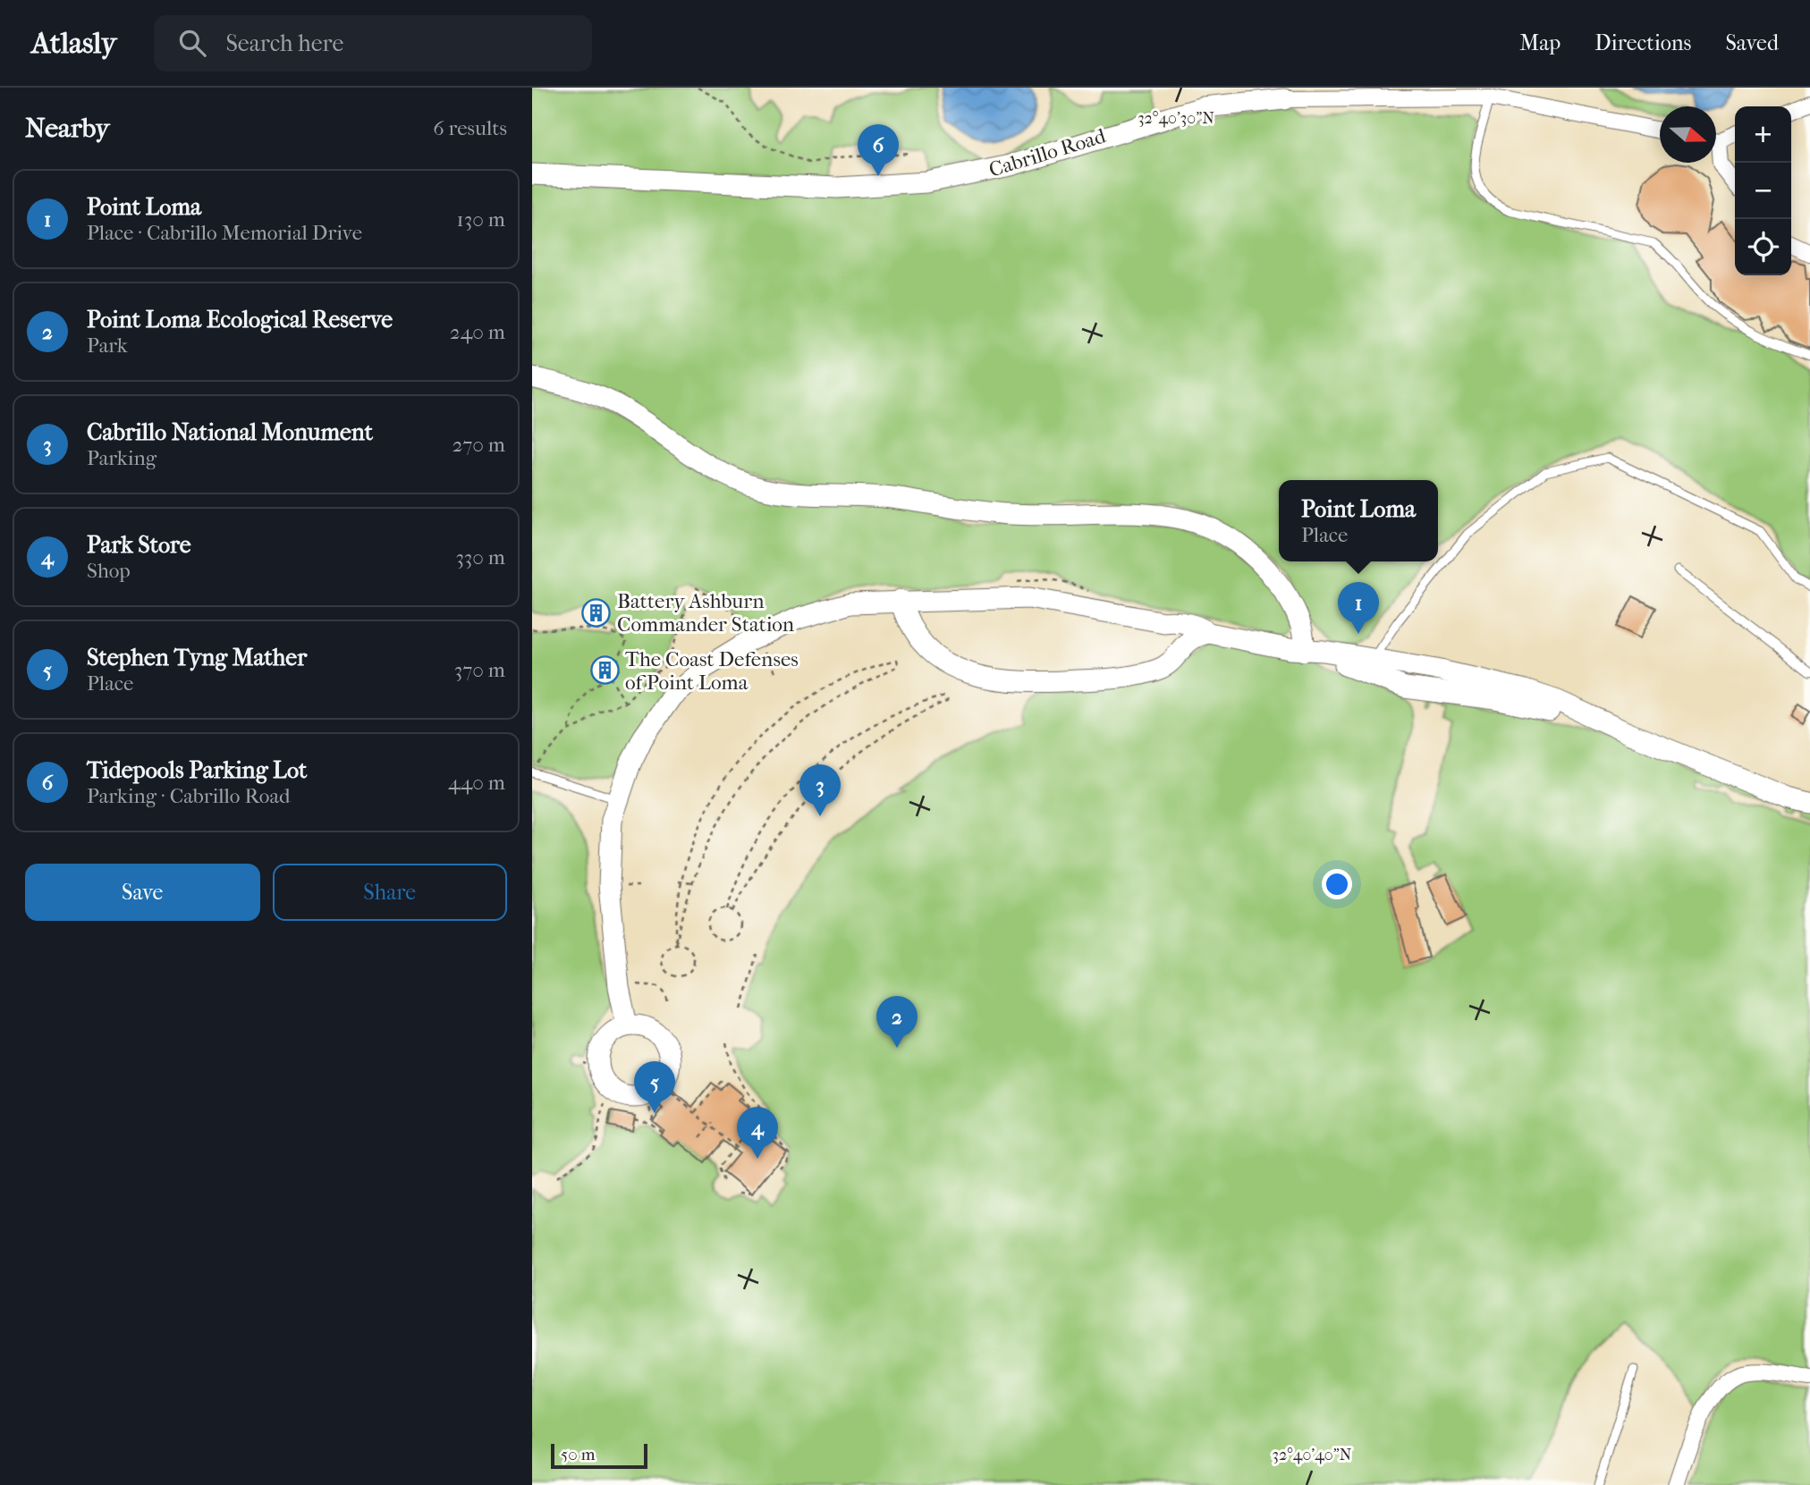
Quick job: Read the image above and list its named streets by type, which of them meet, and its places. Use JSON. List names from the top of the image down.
{
  "streets": {
    "street": ["Cabrillo Road"]
  },
  "places": {
    "building": ["Battery Ashburn Commander Station", "The Coast Defenses of Point Loma"]
  },
  "scale_bar": "50 m",
  "north": "right",
  "page": {
    "header": "Atlasly",
    "search": "Search here",
    "nav": ["Map", "Directions", "Saved"],
    "heading": ["Nearby", "6 results"],
    "map_buttons": ["+", "−"],
    "pins": [
      "6",
      "1",
      "3",
      "2",
      "5",
      "4"
    ],
    "list": [
      {
        "mark": "1",
        "name": "Point Loma",
        "note": "Place · Cabrillo Memorial Drive",
        "value": "130 m"
      },
      {
        "mark": "2",
        "name": "Point Loma Ecological Reserve",
        "note": "Park",
        "value": "240 m"
      },
      {
        "mark": "3",
        "name": "Cabrillo National Monument",
        "note": "Parking",
        "value": "270 m"
      },
      {
        "mark": "4",
        "name": "Park Store",
        "note": "Shop",
        "value": "330 m"
      },
      {
        "mark": "5",
        "name": "Stephen Tyng Mather",
        "note": "Place",
        "value": "370 m"
      },
      {
        "mark": "6",
        "name": "Tidepools Parking Lot",
        "note": "Parking · Cabrillo Road",
        "value": "440 m"
      }
    ],
    "popup": ["Point Loma", "Place"],
    "buttons": ["Save", "Share"],
    "scale": "50 m"
  },
  "coordinates": ["32°40'30\"N", "32°40'40\"N"]
}
